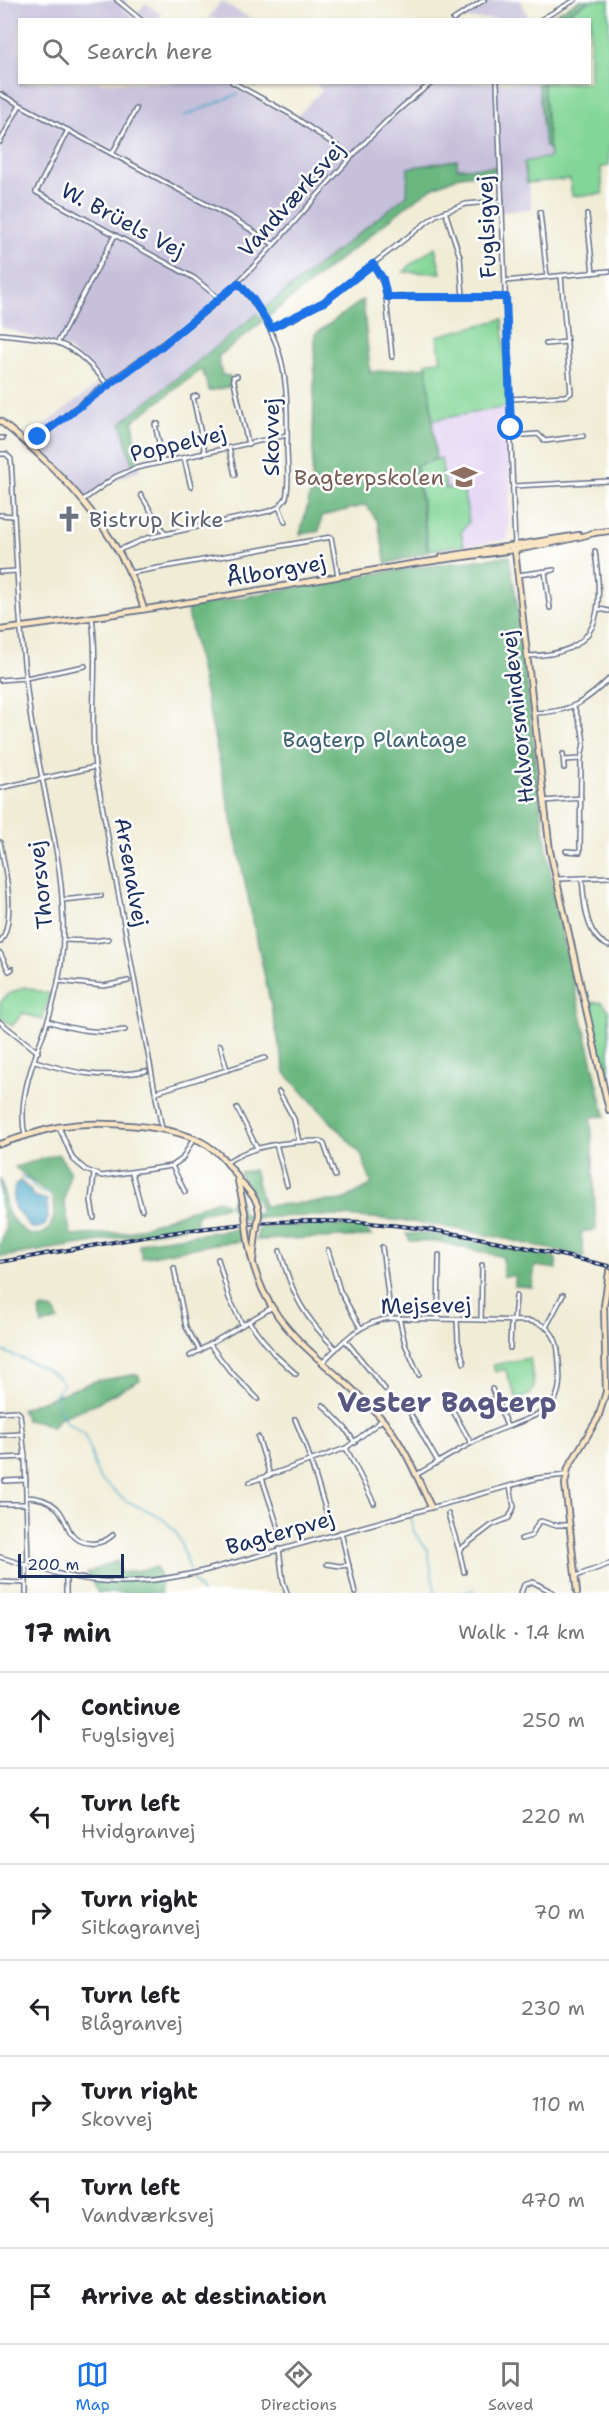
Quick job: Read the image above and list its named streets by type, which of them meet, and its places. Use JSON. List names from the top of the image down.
{
  "streets": {
    "street": [
      "Vandværksvej",
      "W. Brüels Vej",
      "Fuglsigvej",
      "Skovvej",
      "Poppelvej",
      "Ålborgvej",
      "Halvorsmindevej",
      "Arsenalvej",
      "Thorsvej",
      "Mejsevej",
      "Bagterpvej"
    ]
  },
  "crossings": [
    ["Vandværksvej", "W. Brüels Vej"],
    ["Vandværksvej", "Skovvej"],
    ["Fuglsigvej", "Ålborgvej"],
    ["Fuglsigvej", "Halvorsmindevej"],
    ["Skovvej", "Poppelvej"],
    ["Ålborgvej", "Halvorsmindevej"],
    ["Ålborgvej", "Arsenalvej"],
    ["Ålborgvej", "Thorsvej"]
  ],
  "districts": ["Vester Bagterp"],
  "parks": ["Bagterp Plantage"],
  "places": {
    "school or university": ["Bagterpskolen"],
    "church": ["Bistrup Kirke"]
  },
  "scale_bar": "200 m",
  "page": {
    "search": "Search here",
    "scale": "200 m",
    "heading": ["17 min", "Walk · 1.4 km"],
    "list": [
      ["Continue", "Fuglsigvej", "250 m"],
      ["Turn left", "Hvidgranvej", "220 m"],
      ["Turn right", "Sitkagranvej", "70 m"],
      ["Turn left", "Blågranvej", "230 m"],
      ["Turn right", "Skovvej", "110 m"],
      ["Turn left", "Vandværksvej", "470 m"],
      "Arrive at destination"
    ],
    "nav": ["Map", "Directions", "Saved"]
  }
}
